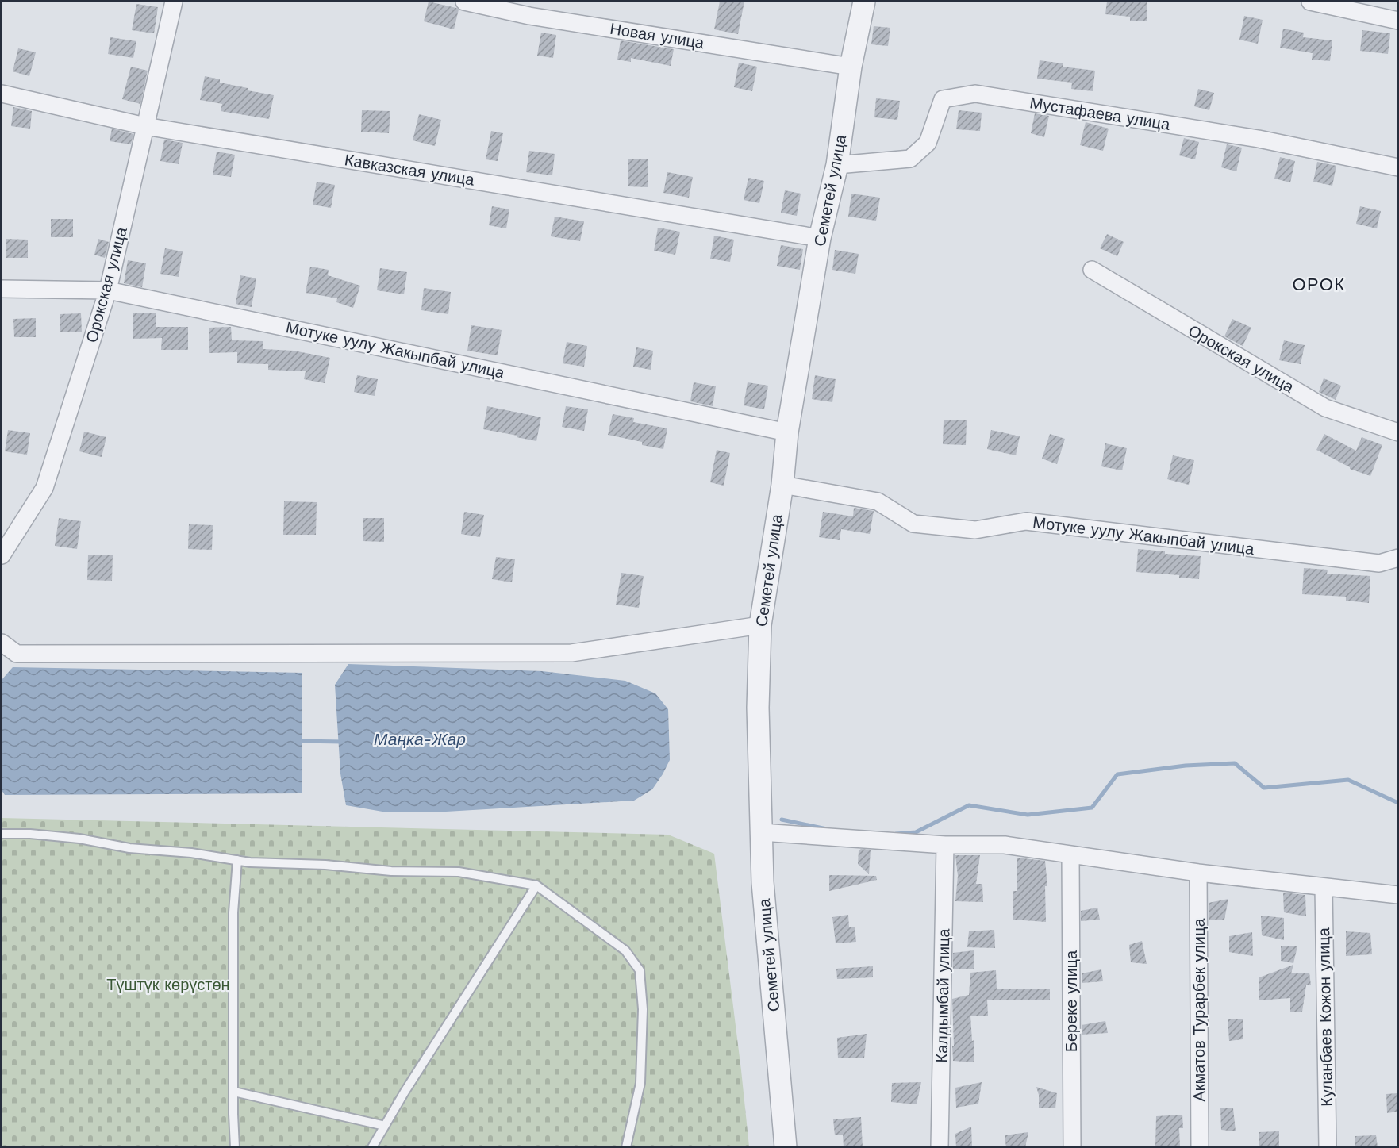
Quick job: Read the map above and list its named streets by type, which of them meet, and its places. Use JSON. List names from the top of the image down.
{
  "streets": {
    "street": [
      "Новая улица",
      "Мустафаева улица",
      "Кавказская улица",
      "Семетей улица",
      "Орокская улица",
      "Мотуке уулу Жакыпбай улица",
      "Калдымбай улица",
      "Береке улица",
      "Акматов Турарбек улица",
      "Куланбаев Кожон улица"
    ]
  },
  "crossings": [
    ["Новая улица", "Семетей улица"],
    ["Мустафаева улица", "Семетей улица"],
    ["Кавказская улица", "Семетей улица"],
    ["Кавказская улица", "Орокская улица"],
    ["Семетей улица", "Мотуке уулу Жакыпбай улица"],
    ["Орокская улица", "Мотуке уулу Жакыпбай улица"]
  ],
  "districts": ["ОРОК"],
  "water": ["Маңка-Жар"],
  "parks": ["Түштүк көрүстөн"]
}
